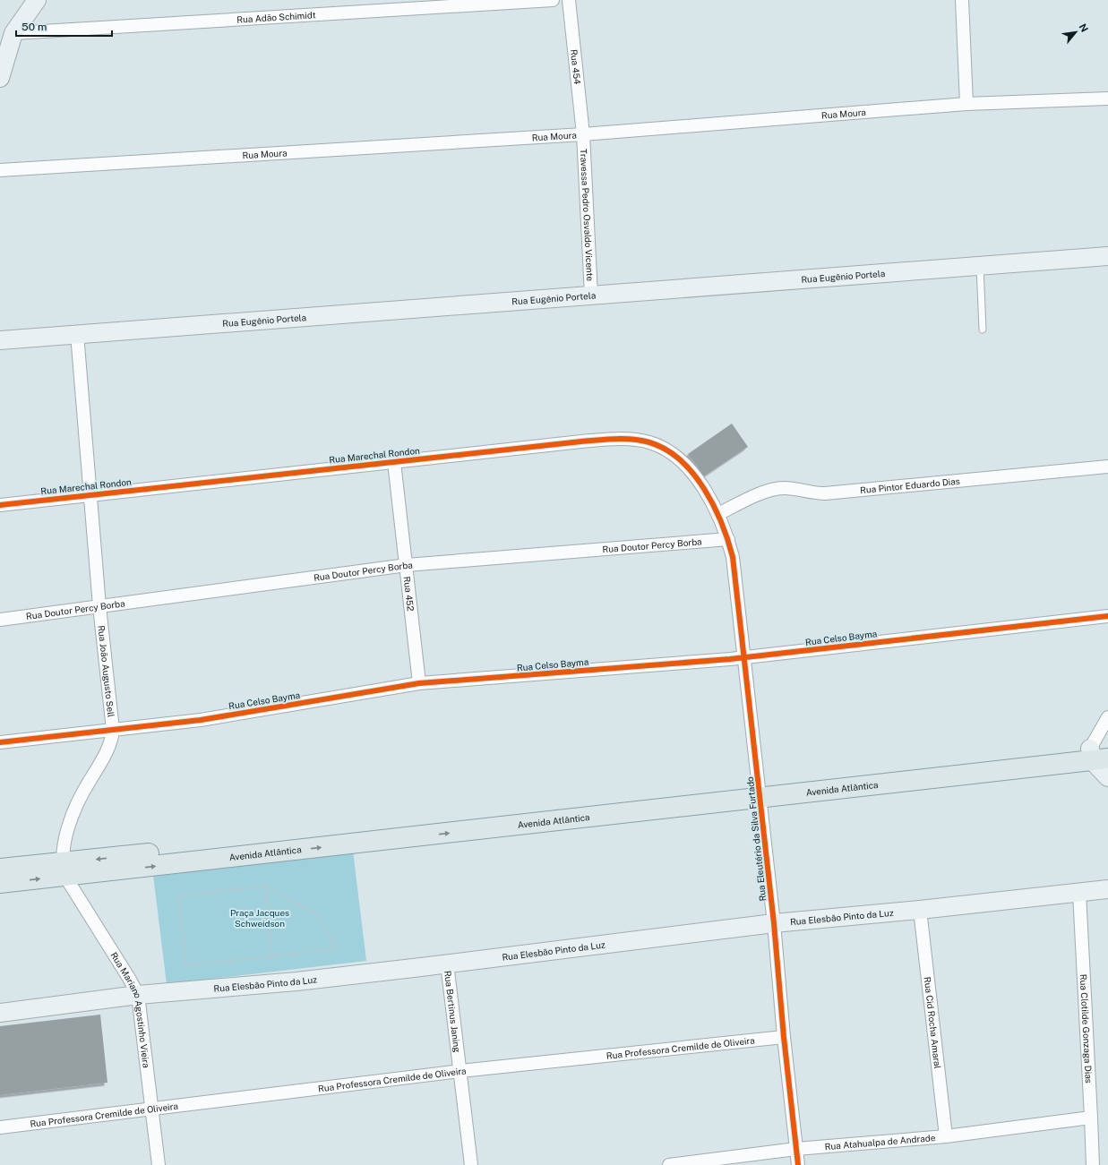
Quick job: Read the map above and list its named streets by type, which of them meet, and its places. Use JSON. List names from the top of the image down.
{
  "streets": {
    "main road": ["Avenida Atlântica"],
    "street": [
      "Rua Adão Schimidt",
      "Rua 454",
      "Rua Moura",
      "Travessa Pedro Osvaldo Vicente",
      "Rua Eugênio Portela",
      "Rua Marechal Rondon",
      "Rua Pintor Eduardo Dias",
      "Rua Doutor Percy Borba",
      "Rua 452",
      "Rua Celso Bayma",
      "Rua João Augusto Sell",
      "Rua Eleutério da Silva Furtado",
      "Rua Elesbão Pinto da Luz",
      "Rua Mariano Agostinho Vieira",
      "Rua Bertinus Janing",
      "Rua Cid Rocha Amaral",
      "Rua Clotilde Gonzaga Dias",
      "Rua Professora Cremilde de Oliveira",
      "Rua Atahualpa de Andrade"
    ]
  },
  "crossings": [
    ["Rua 454", "Rua Moura"],
    ["Rua 454", "Travessa Pedro Osvaldo Vicente"],
    ["Rua Moura", "Travessa Pedro Osvaldo Vicente"],
    ["Travessa Pedro Osvaldo Vicente", "Rua Eugênio Portela"],
    ["Rua Eugênio Portela", "Rua João Augusto Sell"],
    ["Rua Marechal Rondon", "Rua Pintor Eduardo Dias"],
    ["Rua Marechal Rondon", "Rua 452"],
    ["Rua Marechal Rondon", "Rua João Augusto Sell"],
    ["Rua Marechal Rondon", "Rua Eleutério da Silva Furtado"],
    ["Rua Pintor Eduardo Dias", "Rua Eleutério da Silva Furtado"],
    ["Rua Doutor Percy Borba", "Rua 452"],
    ["Rua Doutor Percy Borba", "Rua João Augusto Sell"],
    ["Rua Doutor Percy Borba", "Rua Eleutério da Silva Furtado"],
    ["Rua 452", "Rua Celso Bayma"],
    ["Rua Celso Bayma", "Rua João Augusto Sell"],
    ["Rua Celso Bayma", "Rua Eleutério da Silva Furtado"],
    ["Rua João Augusto Sell", "Avenida Atlântica"],
    ["Rua João Augusto Sell", "Rua Mariano Agostinho Vieira"],
    ["Avenida Atlântica", "Rua Eleutério da Silva Furtado"],
    ["Avenida Atlântica", "Rua Mariano Agostinho Vieira"],
    ["Rua Eleutério da Silva Furtado", "Rua Elesbão Pinto da Luz"],
    ["Rua Eleutério da Silva Furtado", "Rua Professora Cremilde de Oliveira"],
    ["Rua Eleutério da Silva Furtado", "Rua Atahualpa de Andrade"],
    ["Rua Elesbão Pinto da Luz", "Rua Mariano Agostinho Vieira"],
    ["Rua Elesbão Pinto da Luz", "Rua Bertinus Janing"],
    ["Rua Elesbão Pinto da Luz", "Rua Cid Rocha Amaral"],
    ["Rua Elesbão Pinto da Luz", "Rua Clotilde Gonzaga Dias"],
    ["Rua Mariano Agostinho Vieira", "Rua Professora Cremilde de Oliveira"],
    ["Rua Bertinus Janing", "Rua Professora Cremilde de Oliveira"],
    ["Rua Cid Rocha Amaral", "Rua Atahualpa de Andrade"],
    ["Rua Clotilde Gonzaga Dias", "Rua Atahualpa de Andrade"]
  ],
  "parks": ["Praça Jacques Schweidson"],
  "scale_bar": "50 m",
  "north": "top right"
}
